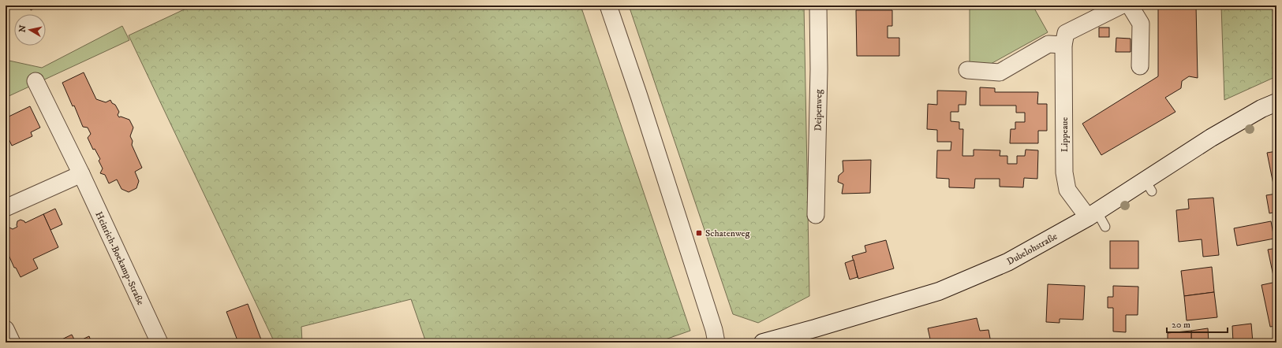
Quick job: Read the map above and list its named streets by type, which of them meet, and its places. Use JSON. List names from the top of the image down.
{
  "streets": {
    "main road": ["Dubelohstraße"],
    "street": ["Deipenweg", "Lippeaue", "Heinrich-Boekamp-Straße"]
  },
  "crossings": [
    ["Lippeaue", "Dubelohstraße"]
  ],
  "places": {
    "transit": ["Schatenweg"]
  },
  "scale_bar": "20 m",
  "north": "left"
}
